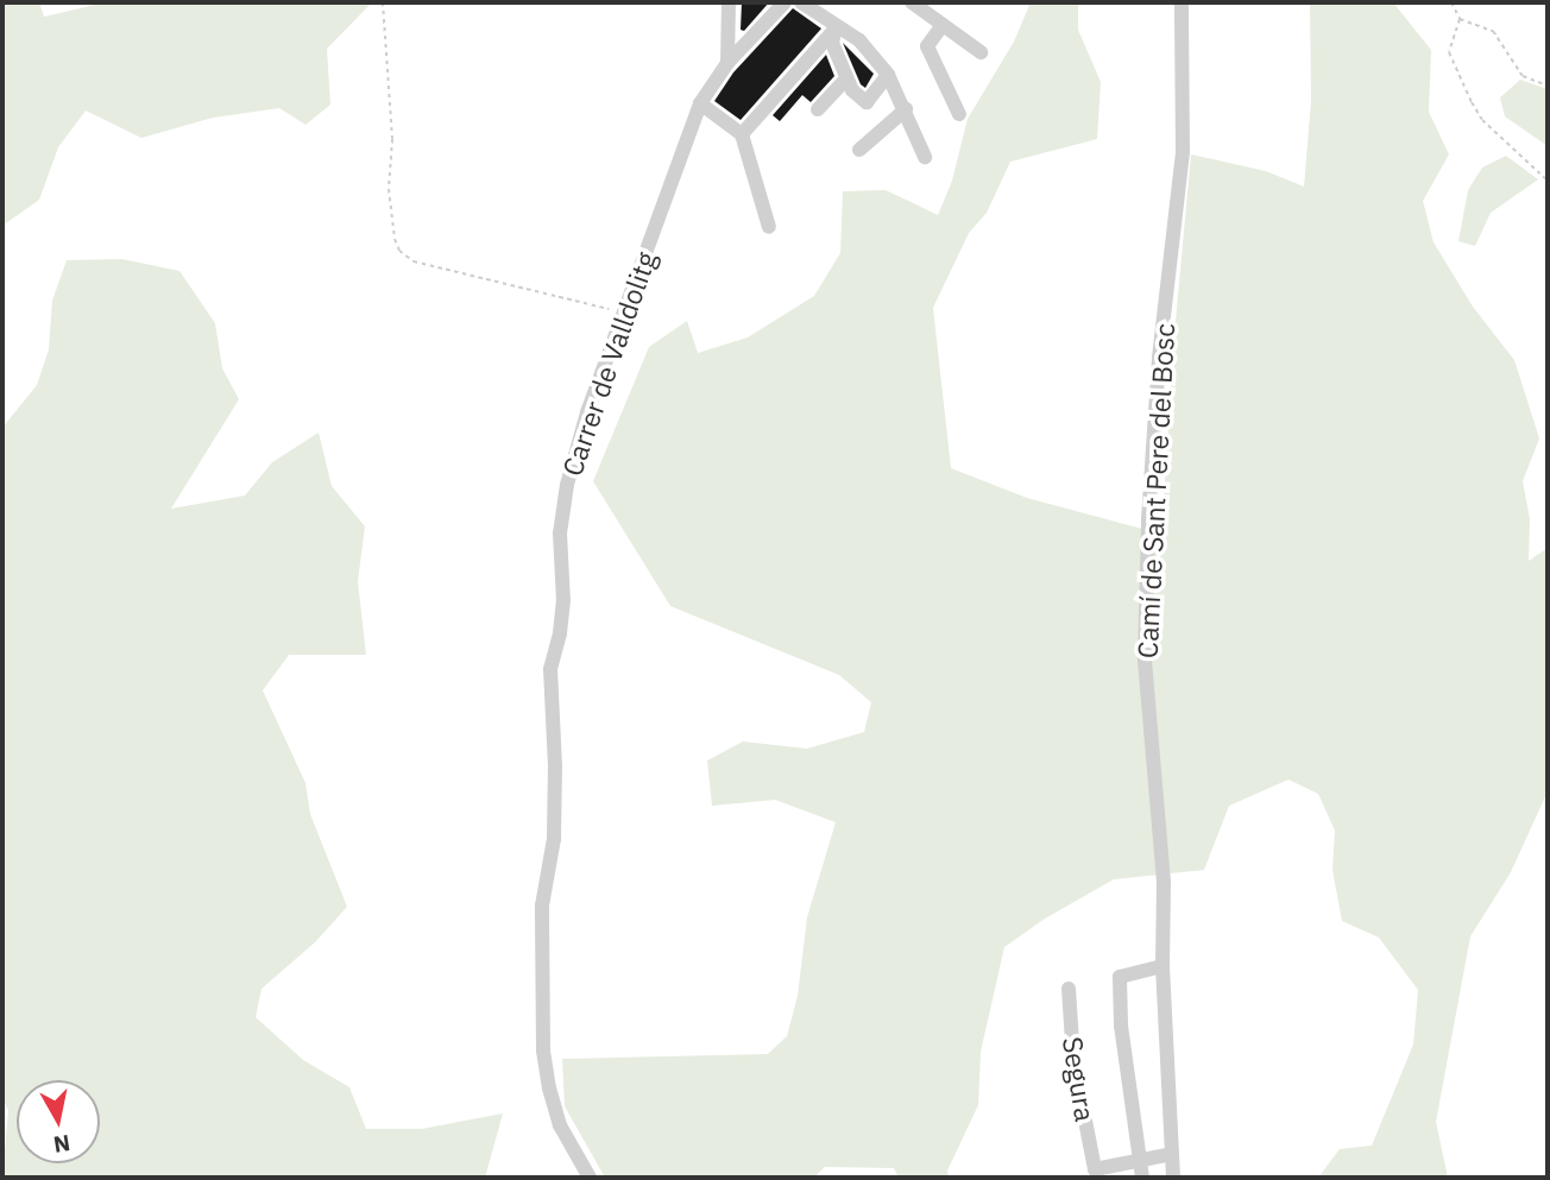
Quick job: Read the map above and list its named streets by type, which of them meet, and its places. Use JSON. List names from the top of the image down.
{
  "streets": {
    "street": ["Carrer de Valldolitg", "Camí de Sant Pere del Bosc", "Segura"]
  },
  "north": "bottom"
}
